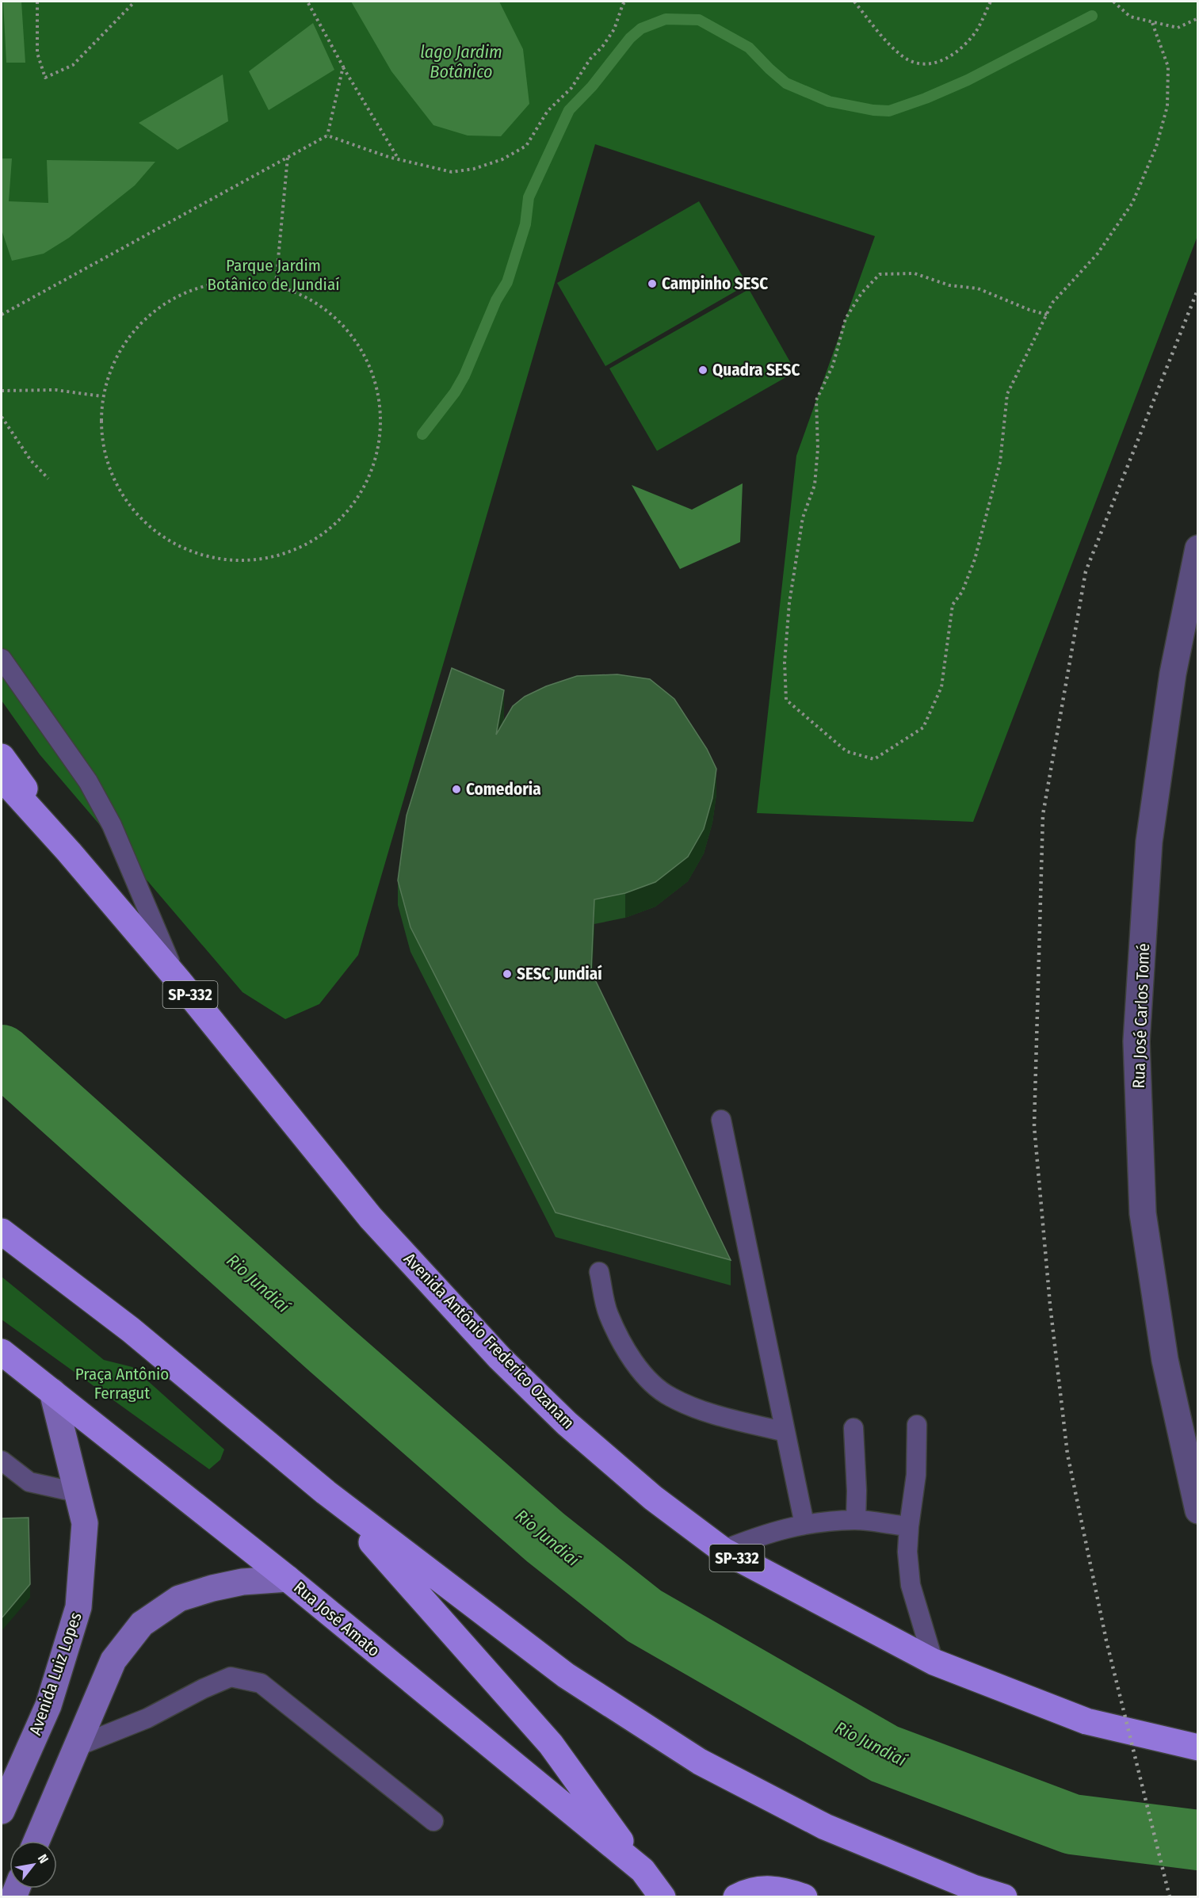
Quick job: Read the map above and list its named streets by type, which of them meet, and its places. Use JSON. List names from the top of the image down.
{
  "streets": {
    "main road": [
      "SP-332",
      "Avenida Antônio Frederico Ozanam",
      "Rua José Amato",
      "Avenida Luiz Lopes"
    ],
    "street": ["Rua José Carlos Tomé"]
  },
  "crossings": [
    ["Rua José Amato", "Avenida Luiz Lopes"]
  ],
  "water": ["lago Jardim Botânico", "Rio Jundiaí"],
  "parks": ["Parque Jardim Botânico de Jundiaí", "Praça Antônio Ferragut"],
  "places": [
    "Campinho SESC",
    "Quadra SESC",
    "Comedoria",
    "SESC Jundiaí"
  ],
  "north": "top right"
}
